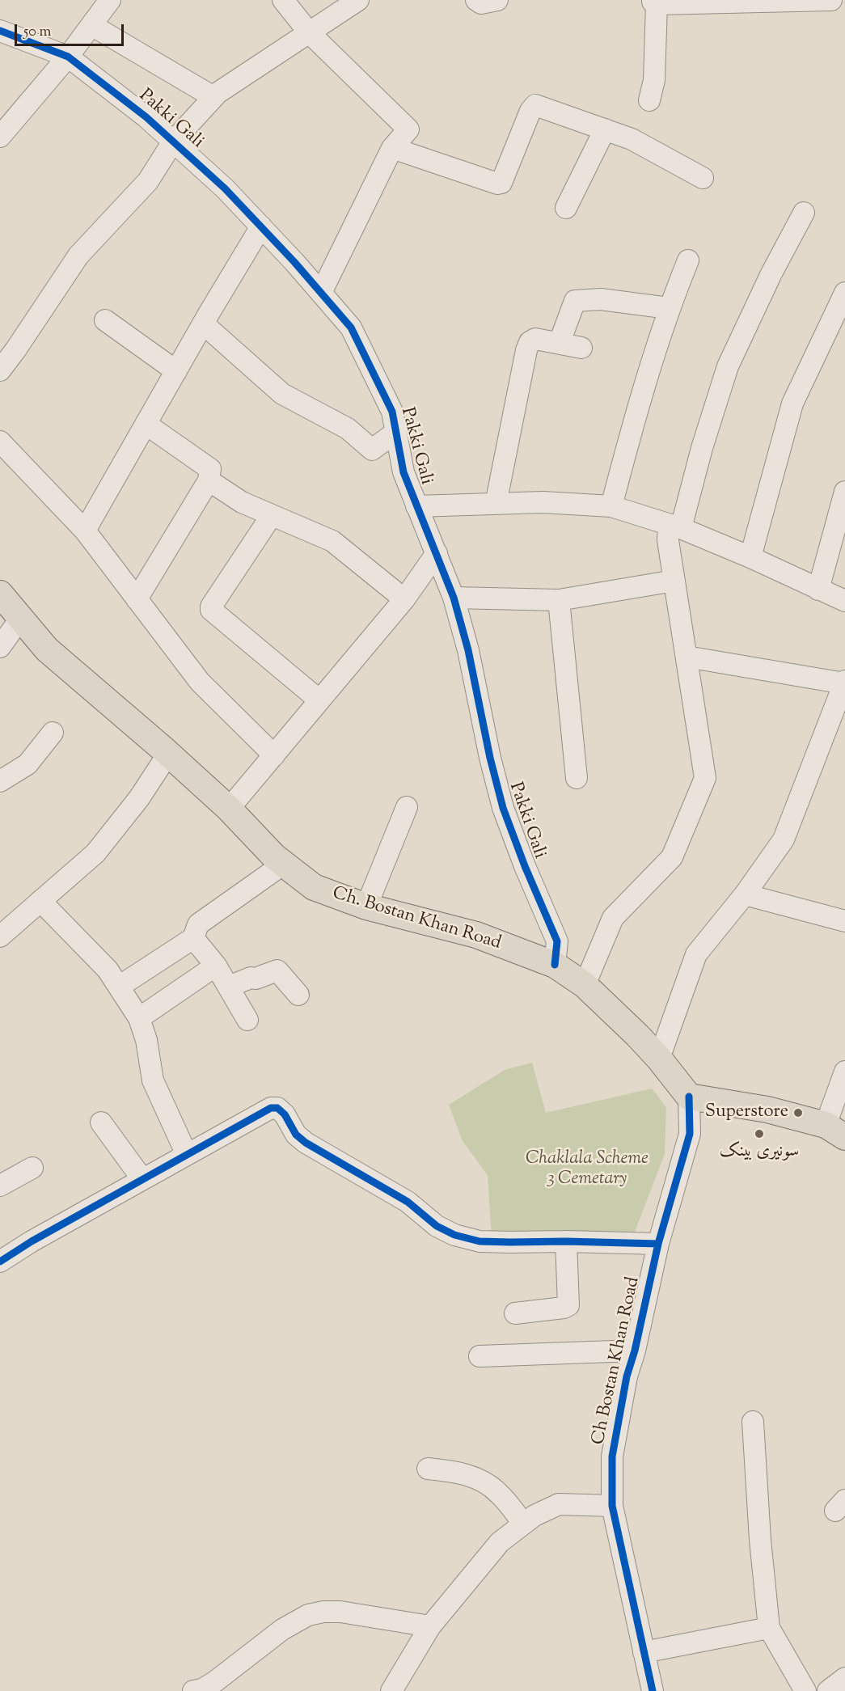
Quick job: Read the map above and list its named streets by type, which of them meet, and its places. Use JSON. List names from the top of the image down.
{
  "streets": {
    "main road": ["Ch. Bostan Khan Road"],
    "street": ["Pakki Gali", "Ch Bostan Khan Road"]
  },
  "crossings": [
    ["Pakki Gali", "Ch. Bostan Khan Road"],
    ["Ch. Bostan Khan Road", "Ch Bostan Khan Road"]
  ],
  "parks": ["Chaklala Scheme 3 Cemetary"],
  "places": ["Superstore", "سونیری بینک"],
  "scale_bar": "50 m"
}
